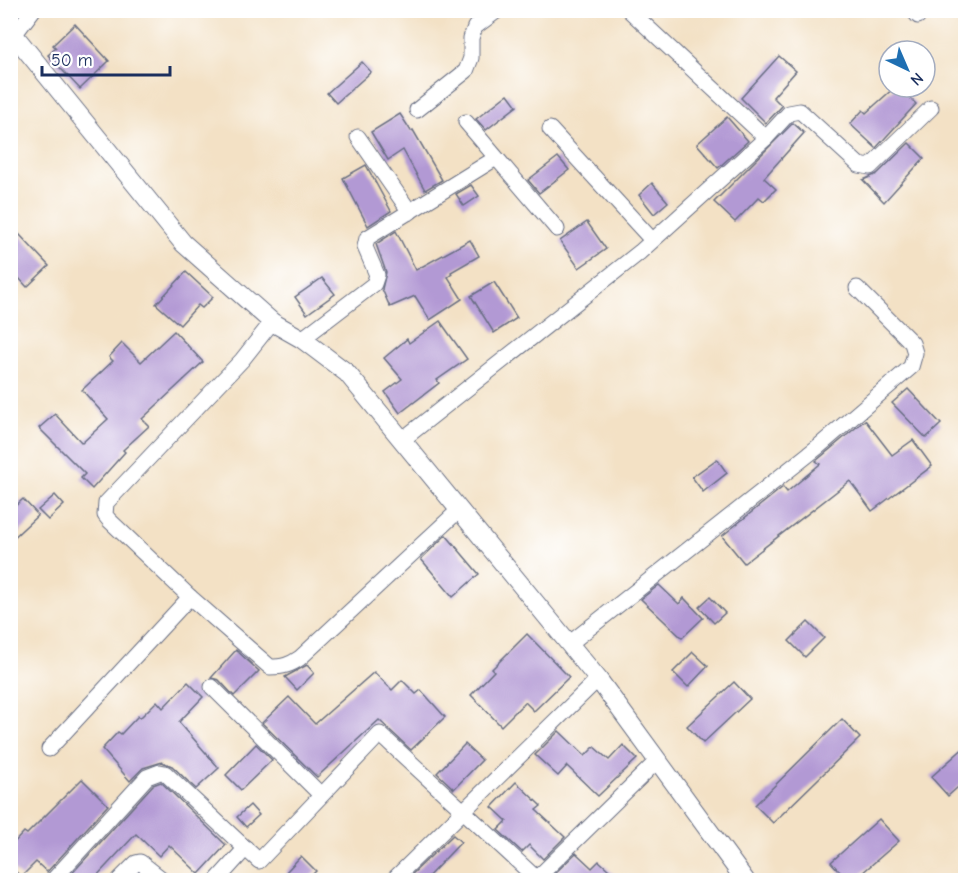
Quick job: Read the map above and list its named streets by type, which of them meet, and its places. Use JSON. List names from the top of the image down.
{
  "scale_bar": "50 m",
  "north": "bottom right"
}
